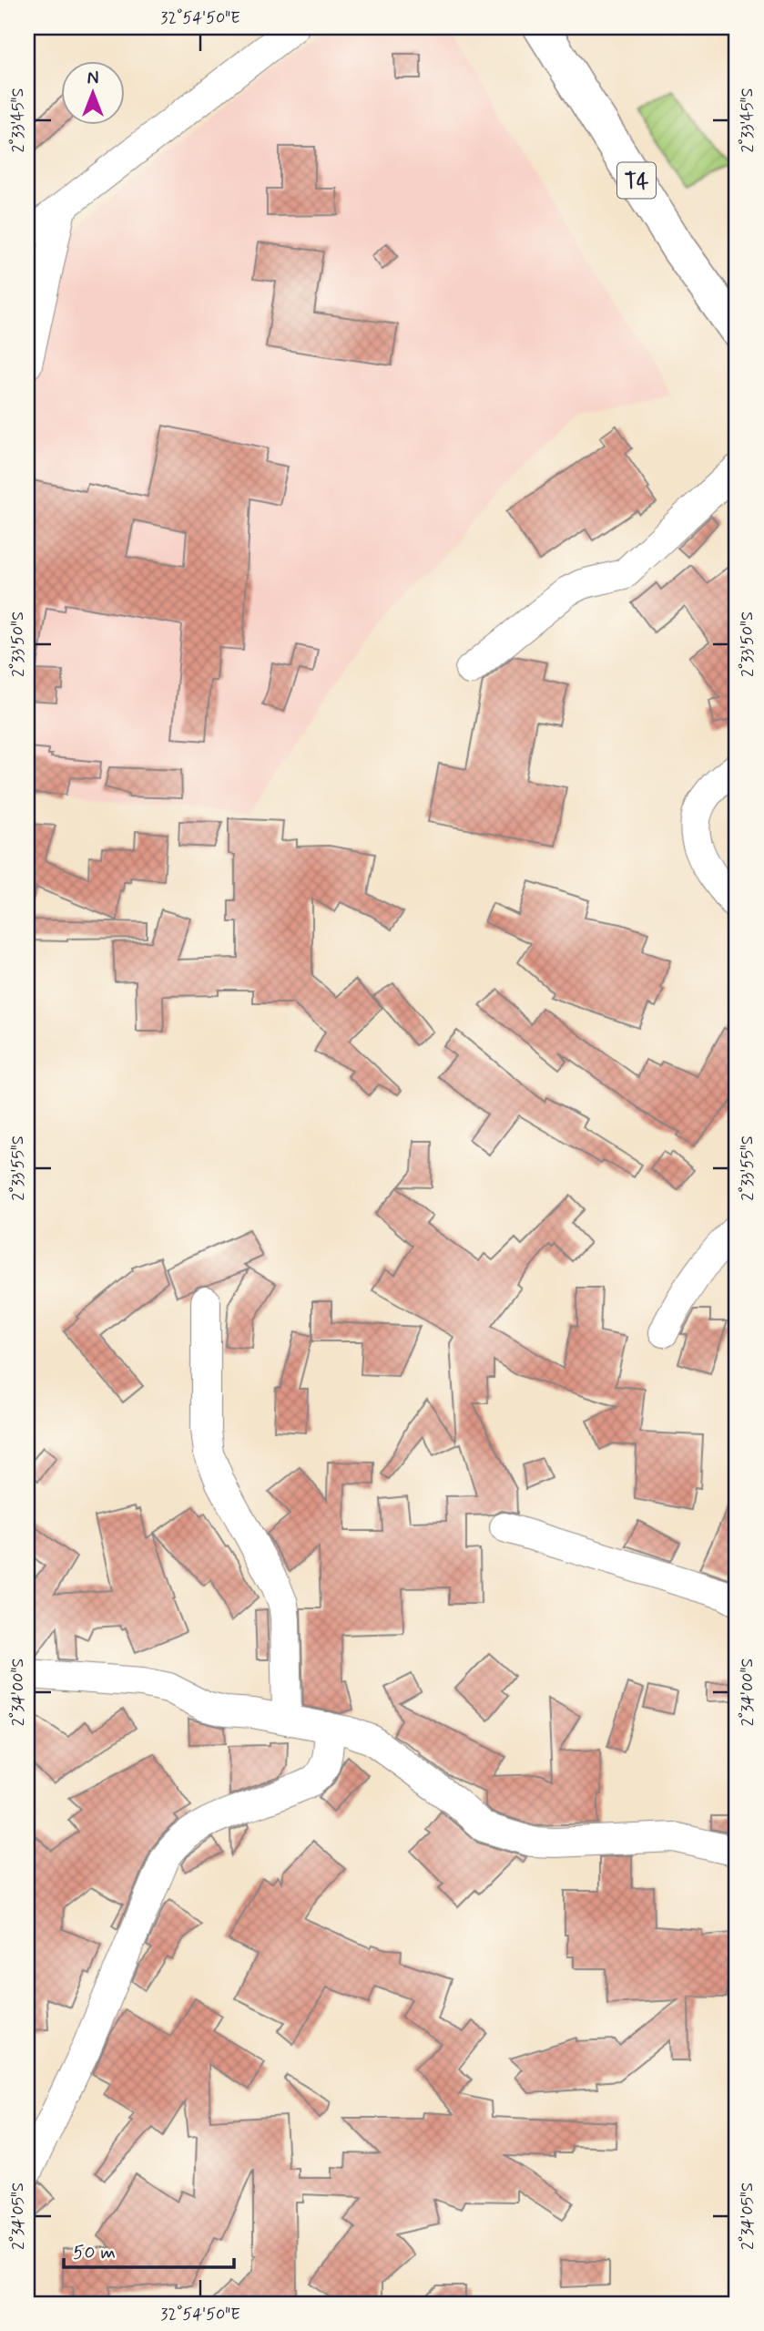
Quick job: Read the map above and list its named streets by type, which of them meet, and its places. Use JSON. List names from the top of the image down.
{
  "streets": {
    "highway": ["T4"]
  },
  "scale_bar": "50 m",
  "north": "top",
  "coordinates": [
    "32°54'50\"E",
    "2°33'45\"S",
    "2°33'50\"S",
    "2°33'55\"S",
    "2°34'00\"S",
    "2°34'05\"S"
  ]
}
